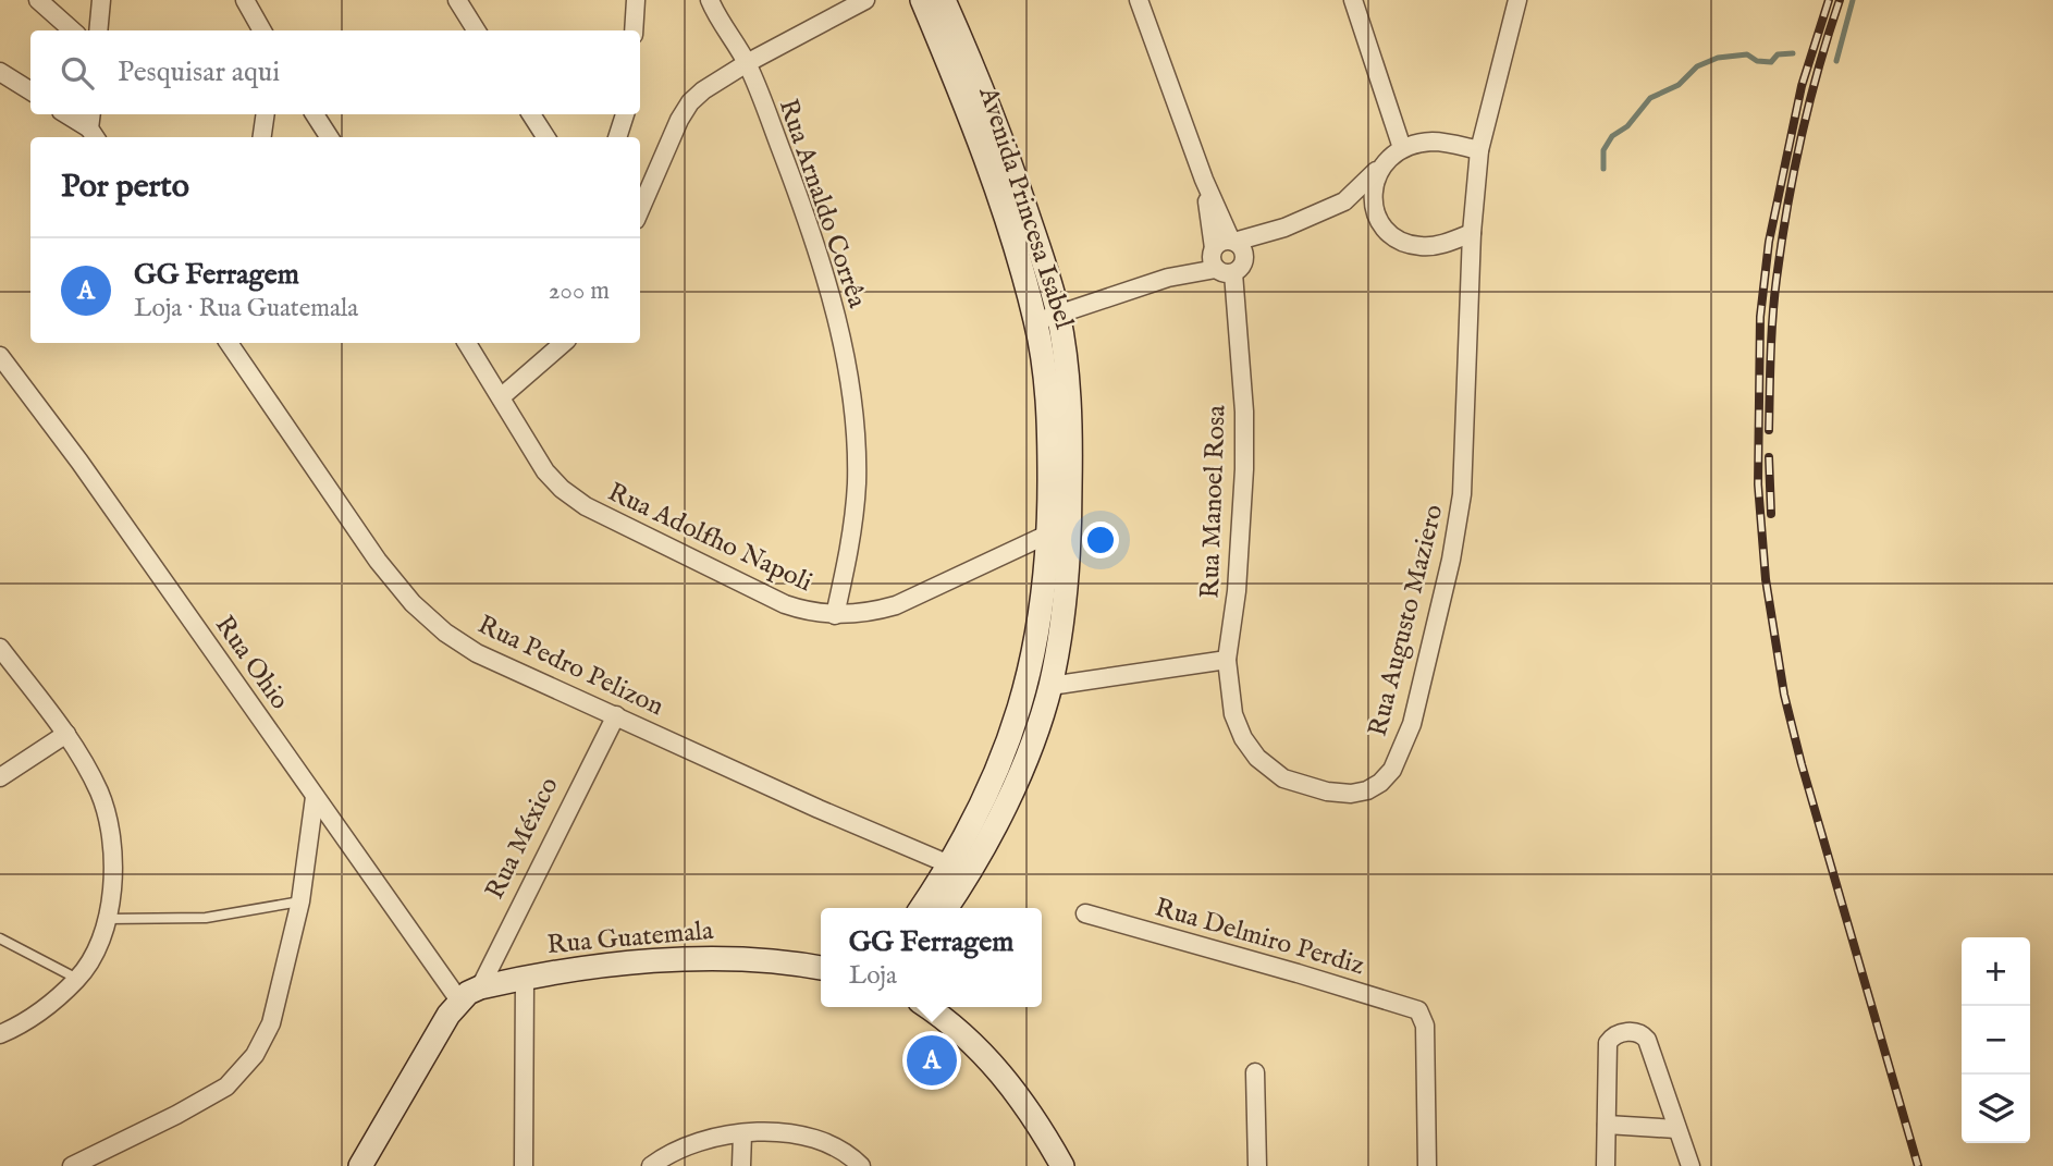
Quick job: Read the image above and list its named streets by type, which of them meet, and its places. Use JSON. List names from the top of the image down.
{
  "streets": {
    "main road": ["Avenida Princesa Isabel", "Rua Guatemala"],
    "street": [
      "Rua Arnaldo Corrêa",
      "Rua Manoel Rosa",
      "Rua Adolfho Napoli",
      "Rua Augusto Maziero",
      "Rua Ohio",
      "Rua Pedro Pelizon",
      "Rua México",
      "Rua Delmiro Perdiz"
    ]
  },
  "crossings": [
    ["Rua Arnaldo Corrêa", "Rua Adolfho Napoli"],
    ["Avenida Princesa Isabel", "Rua Adolfho Napoli"],
    ["Avenida Princesa Isabel", "Rua Pedro Pelizon"],
    ["Rua Manoel Rosa", "Rua Augusto Maziero"],
    ["Rua Ohio", "Rua Guatemala"],
    ["Rua Pedro Pelizon", "Rua México"],
    ["Rua México", "Rua Guatemala"]
  ],
  "page": {
    "search": "Pesquisar aqui",
    "heading": "Por perto",
    "list": [
      {
        "mark": "A",
        "name": "GG Ferragem",
        "note": "Loja · Rua Guatemala",
        "value": "200 m"
      }
    ],
    "popup": ["GG Ferragem", "Loja"],
    "map_buttons": ["+", "−"],
    "pins": "A"
  }
}
